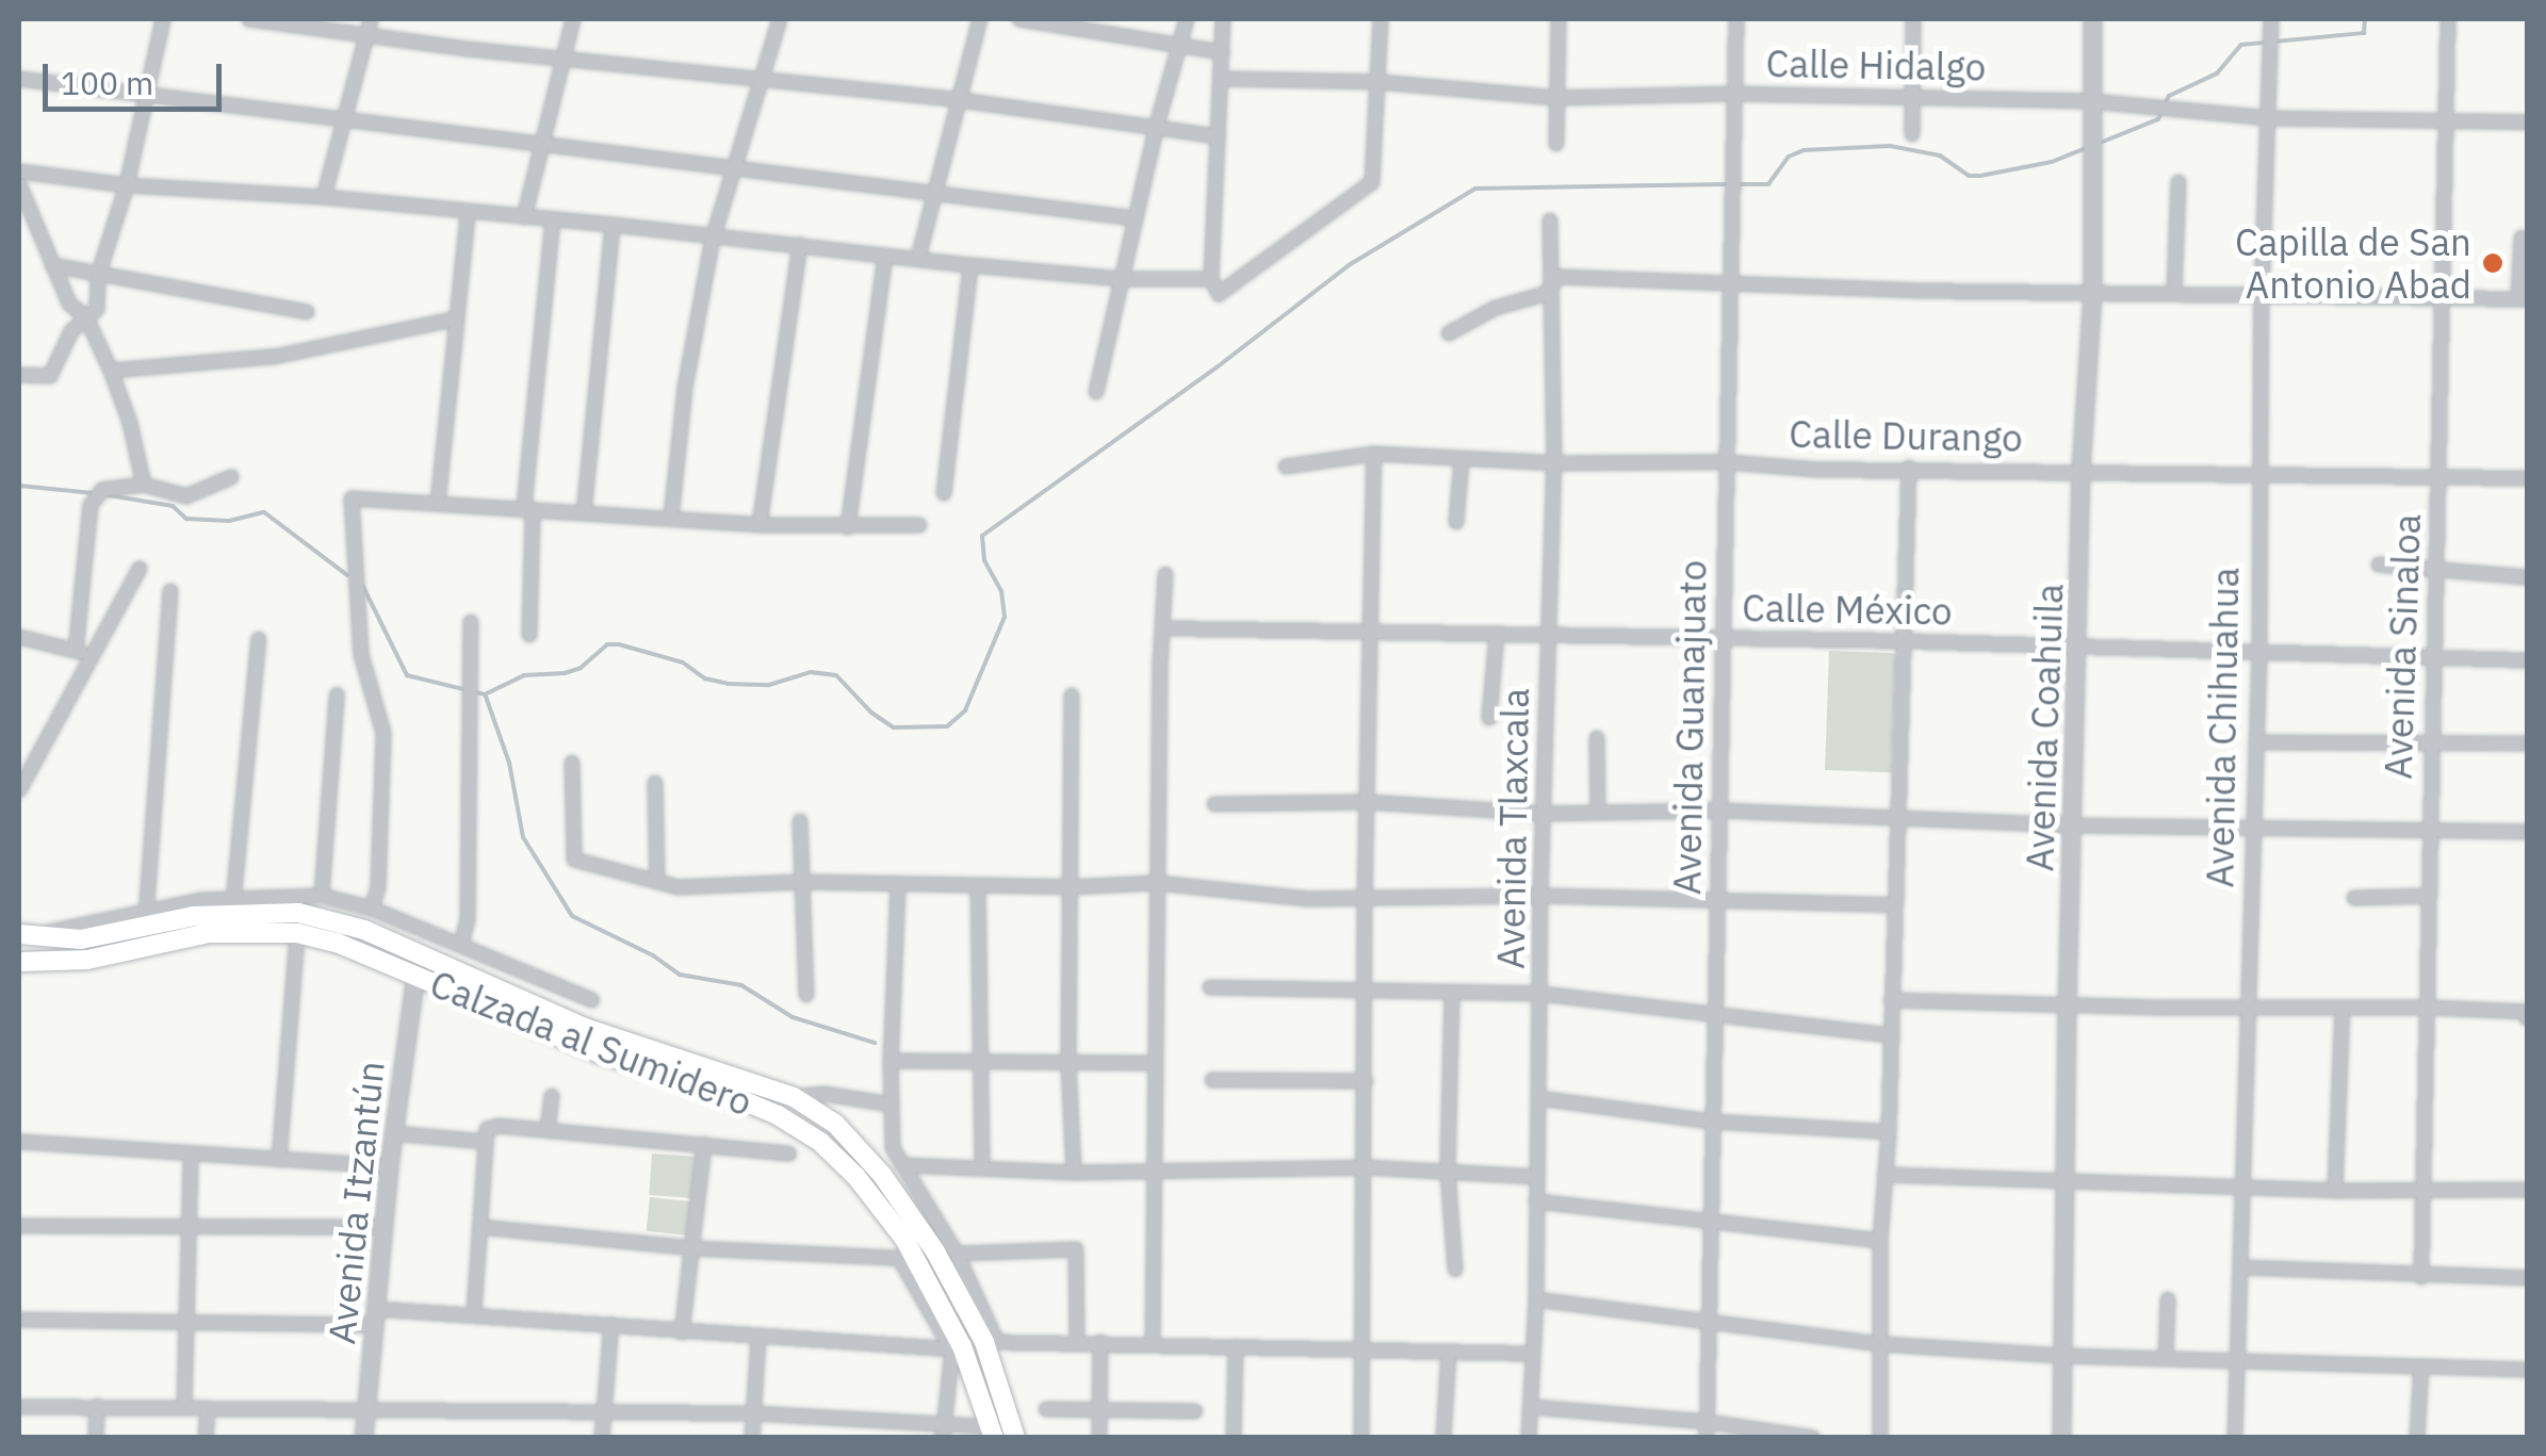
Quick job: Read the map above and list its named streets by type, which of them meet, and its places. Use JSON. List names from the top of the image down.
{
  "streets": {
    "main road": ["Calzada al Sumidero"],
    "street": [
      "Calle Hidalgo",
      "Calle Durango",
      "Calle México",
      "Avenida Sinaloa",
      "Avenida Guanajuato",
      "Avenida Coahuila",
      "Avenida Chihuahua",
      "Avenida Tlaxcala",
      "Avenida Itzantún"
    ]
  },
  "crossings": [
    ["Calle Hidalgo", "Avenida Sinaloa"],
    ["Calle Hidalgo", "Avenida Guanajuato"],
    ["Calle Hidalgo", "Avenida Coahuila"],
    ["Calle Hidalgo", "Avenida Chihuahua"],
    ["Calle Durango", "Avenida Sinaloa"],
    ["Calle Durango", "Avenida Guanajuato"],
    ["Calle Durango", "Avenida Coahuila"],
    ["Calle Durango", "Avenida Chihuahua"],
    ["Calle Durango", "Avenida Tlaxcala"],
    ["Calle México", "Avenida Sinaloa"],
    ["Calle México", "Avenida Guanajuato"],
    ["Calle México", "Avenida Coahuila"],
    ["Calle México", "Avenida Chihuahua"],
    ["Calle México", "Avenida Tlaxcala"],
    ["Calzada al Sumidero", "Avenida Itzantún"]
  ],
  "places": ["Capilla de San Antonio Abad"],
  "scale_bar": "100 m"
}
